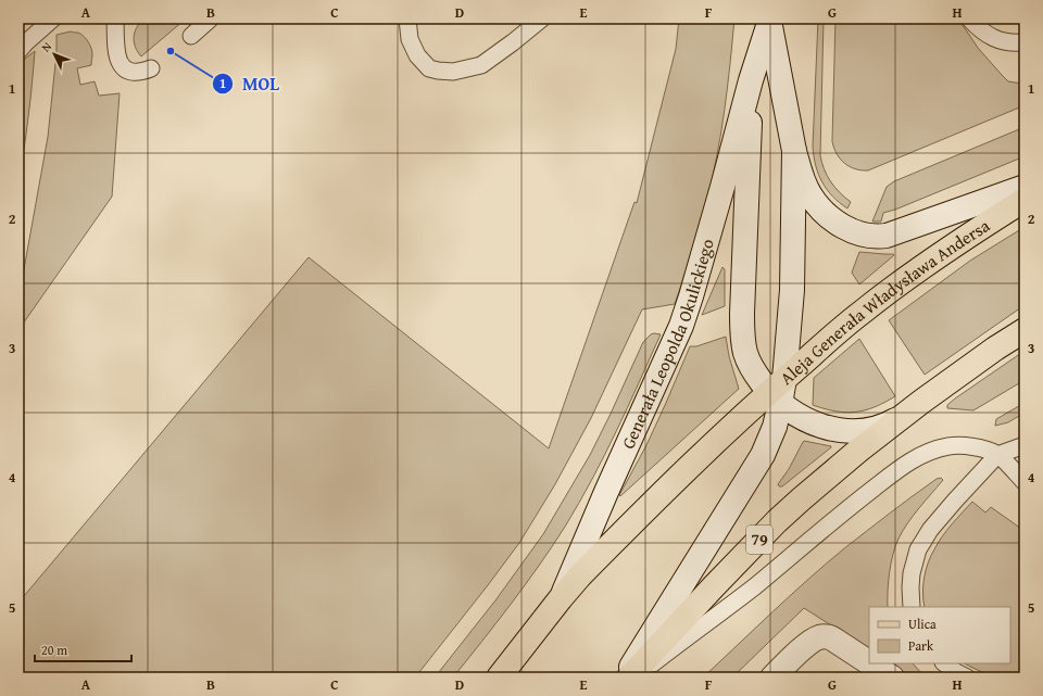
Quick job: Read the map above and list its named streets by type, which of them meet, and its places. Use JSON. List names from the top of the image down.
{
  "streets": {
    "main road": ["Aleja Generała Władysława Andersa", "Generała Leopolda Okulickiego", "79"]
  },
  "crossings": [
    ["Aleja Generała Władysława Andersa", "Generała Leopolda Okulickiego"],
    ["Generała Leopolda Okulickiego", "79"]
  ],
  "places": ["MOL"],
  "legend": ["Ulica", "Park"],
  "scale_bar": "20 m",
  "north": "top left",
  "grid": {
    "columns": [
      "A",
      "B",
      "C",
      "D",
      "E",
      "F",
      "G",
      "H"
    ],
    "rows": [
      "1",
      "2",
      "3",
      "4",
      "5"
    ]
  }
}
